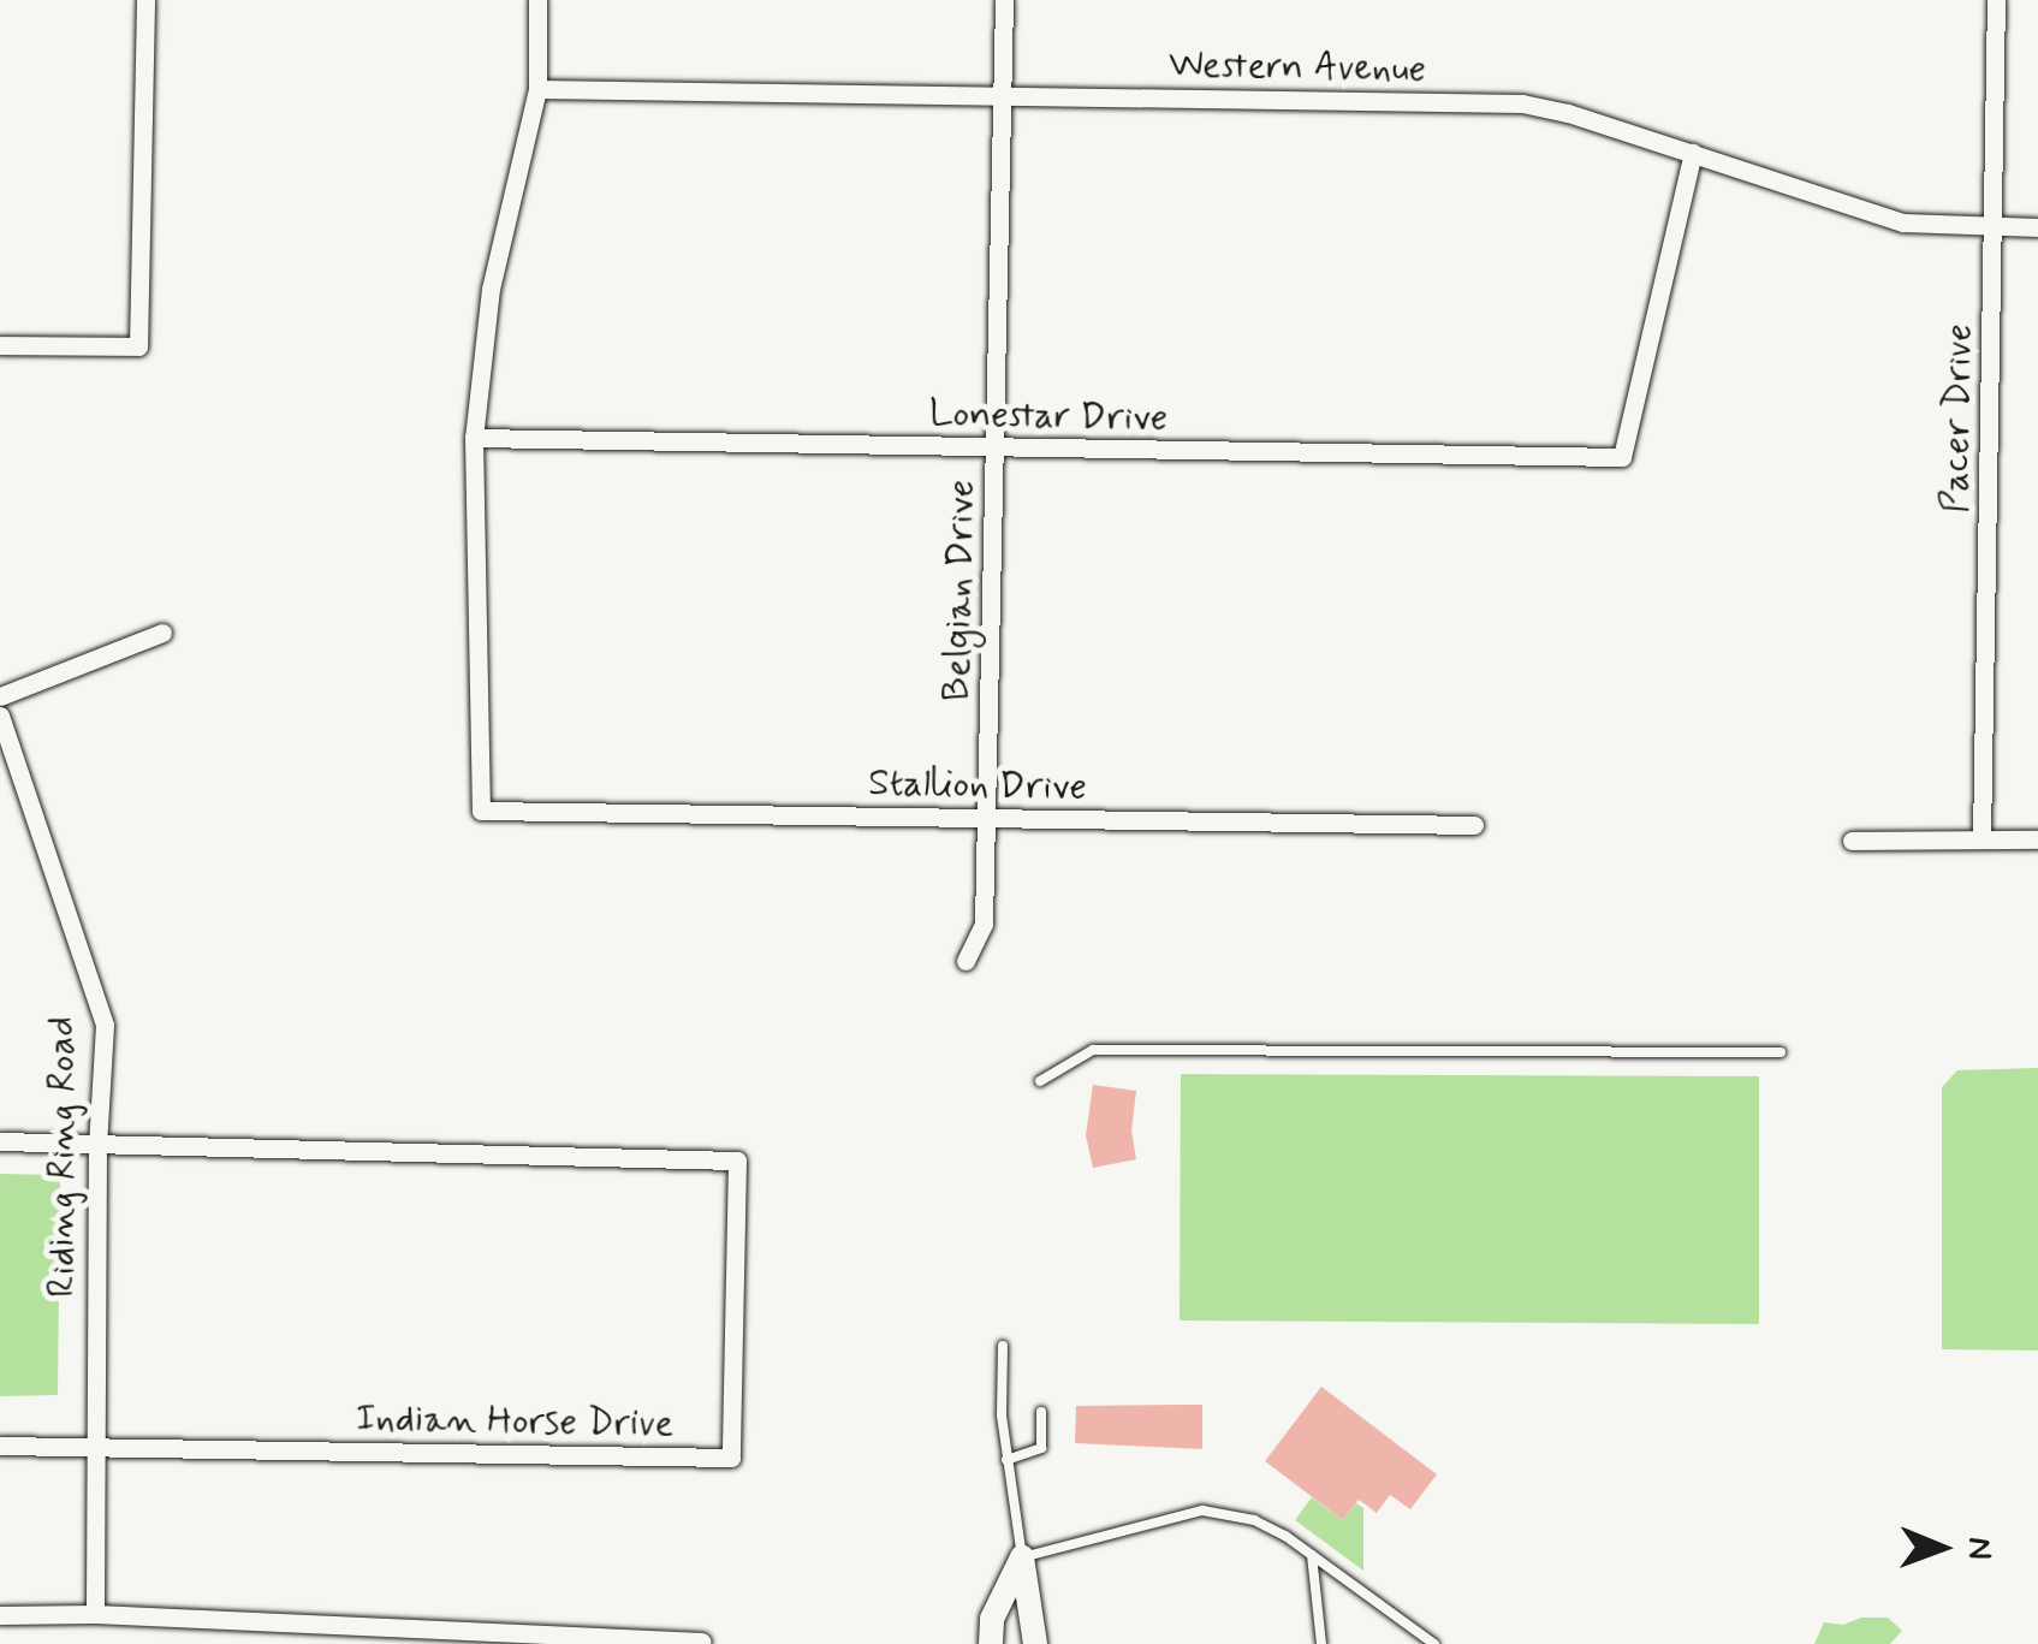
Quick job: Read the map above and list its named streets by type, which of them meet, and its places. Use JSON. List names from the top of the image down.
{
  "streets": {
    "street": [
      "Western Avenue",
      "Lonestar Drive",
      "Pacer Drive",
      "Belgian Drive",
      "Stallion Drive",
      "Riding Ring Road",
      "Indian Horse Drive"
    ]
  },
  "crossings": [
    ["Western Avenue", "Lonestar Drive"],
    ["Western Avenue", "Pacer Drive"],
    ["Western Avenue", "Belgian Drive"],
    ["Lonestar Drive", "Belgian Drive"],
    ["Lonestar Drive", "Stallion Drive"],
    ["Belgian Drive", "Stallion Drive"],
    ["Riding Ring Road", "Indian Horse Drive"]
  ],
  "north": "right"
}
